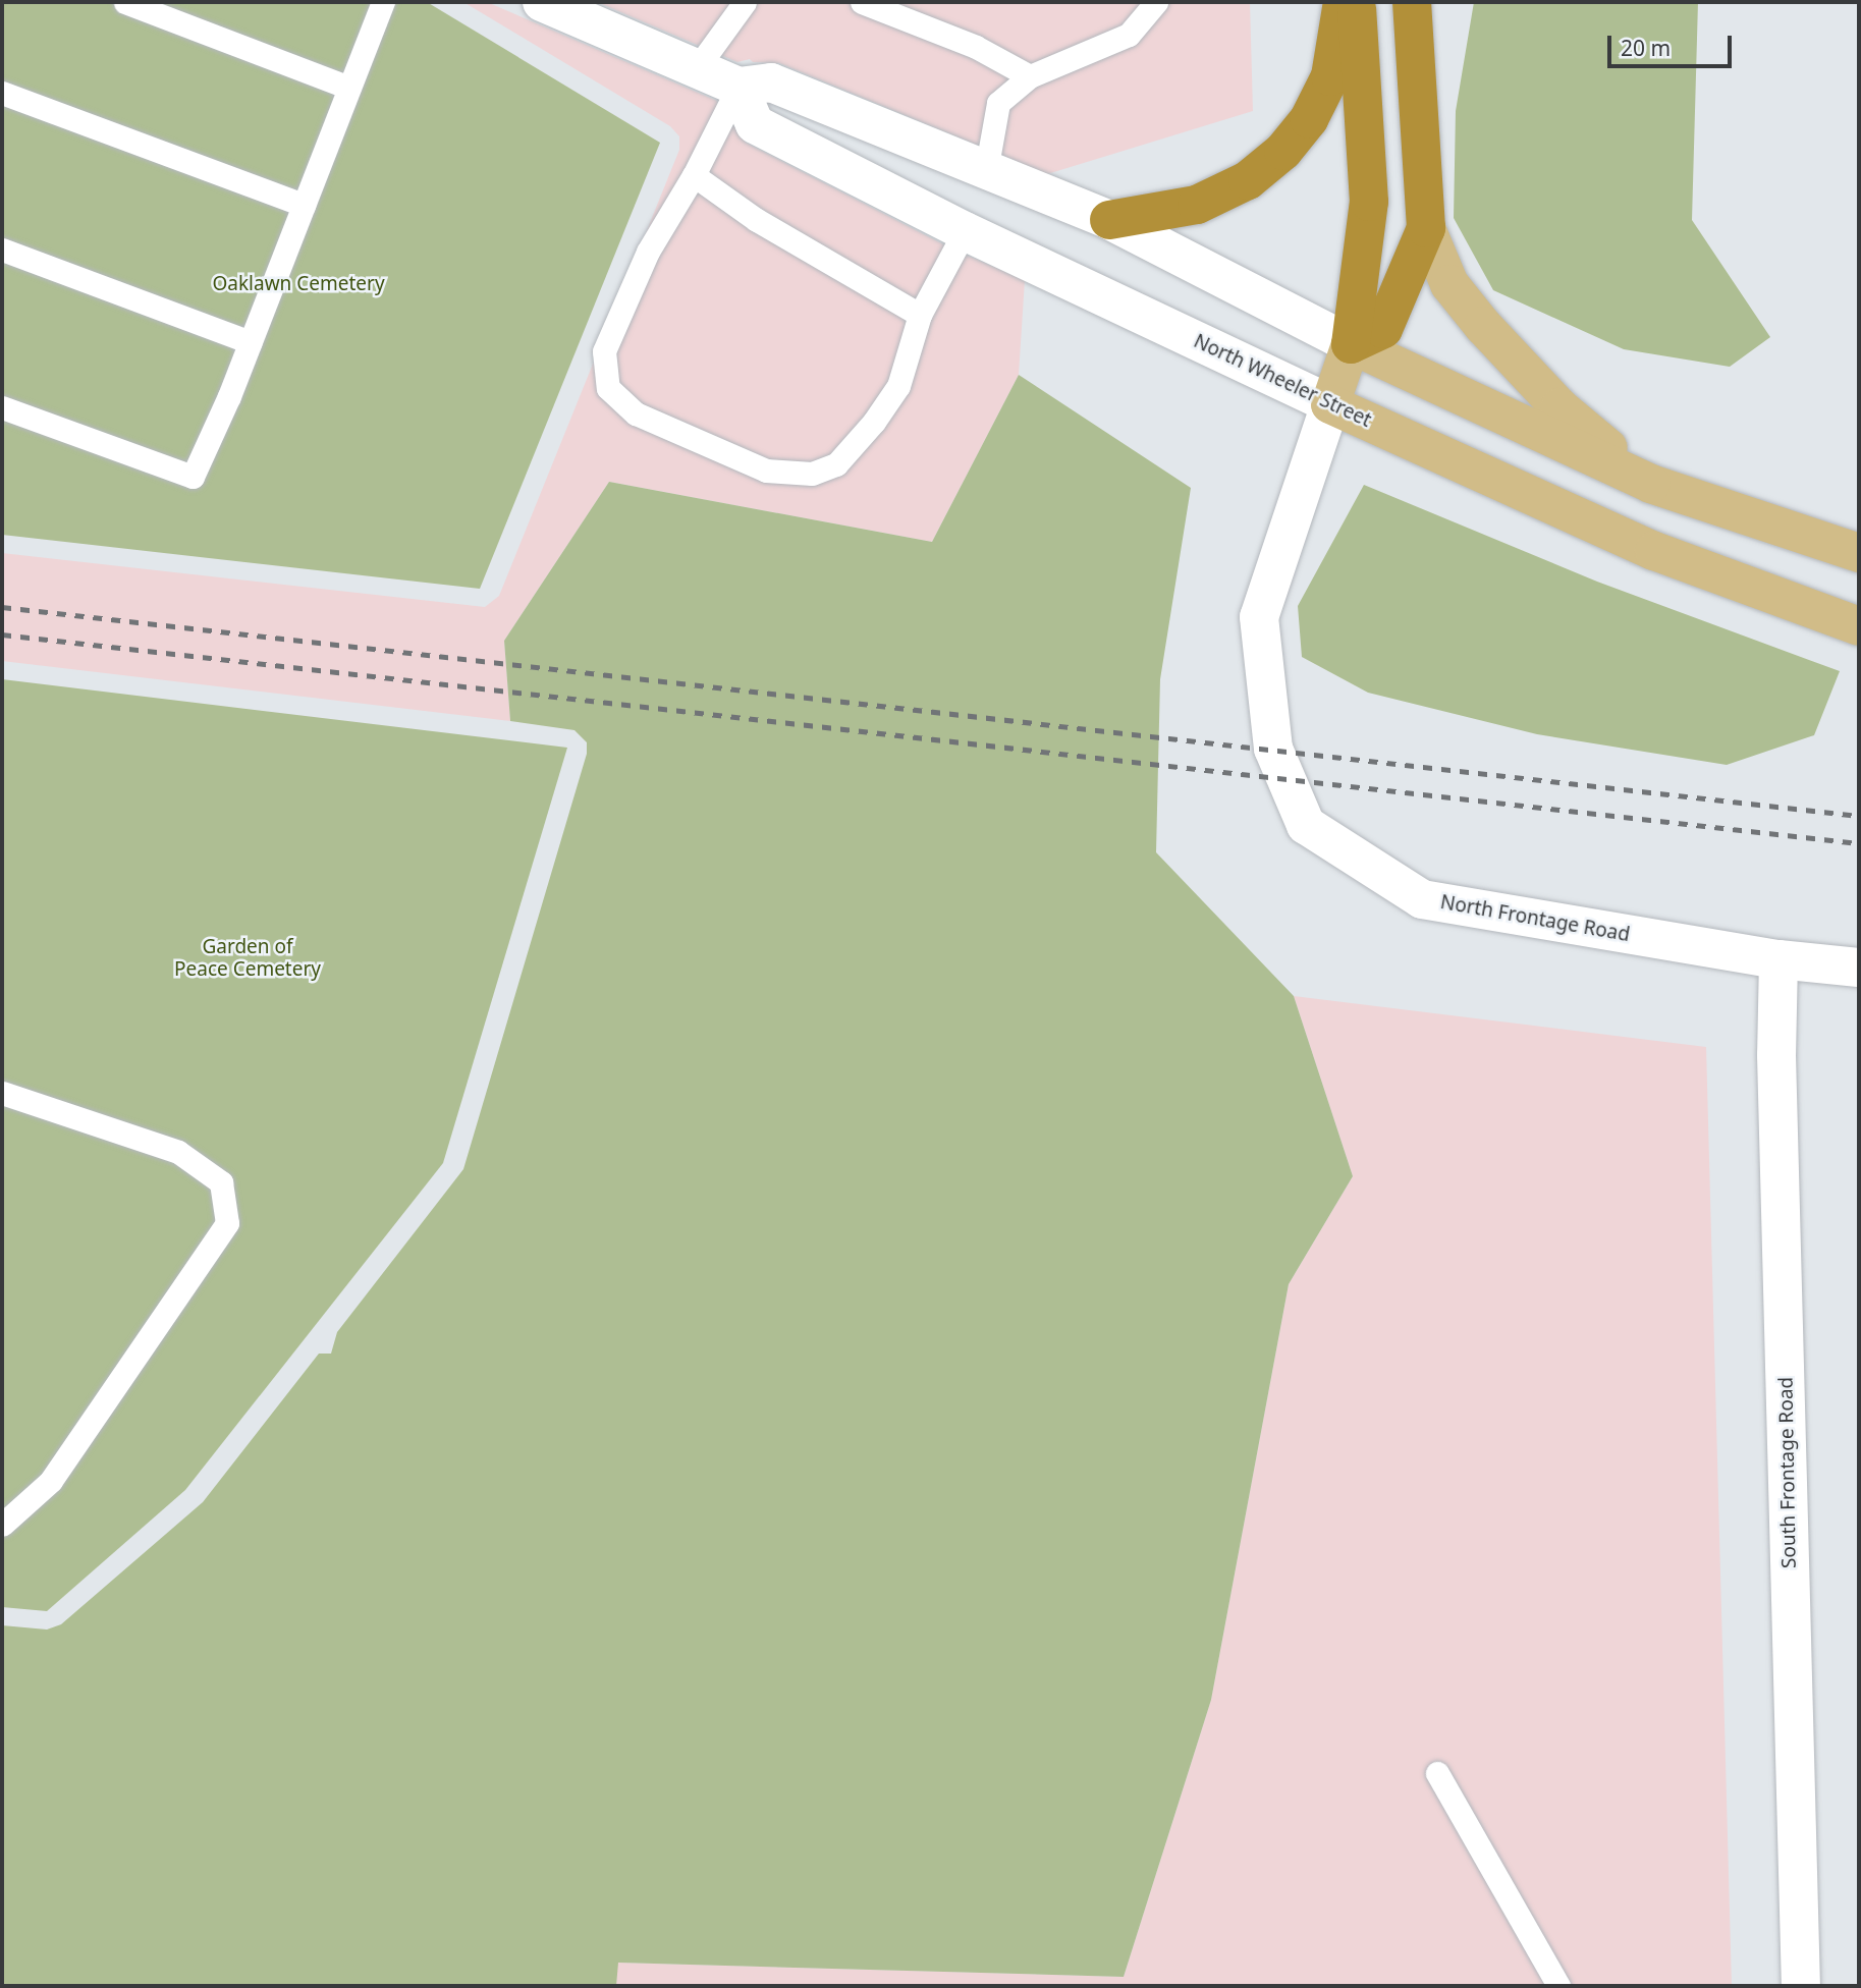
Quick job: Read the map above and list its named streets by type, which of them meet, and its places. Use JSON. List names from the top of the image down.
{
  "streets": {
    "main road": ["North Wheeler Street", "North Frontage Road"],
    "street": ["South Frontage Road"]
  },
  "crossings": [
    ["North Wheeler Street", "North Frontage Road"],
    ["North Frontage Road", "South Frontage Road"]
  ],
  "parks": ["Oaklawn Cemetery", "Garden of Peace Cemetery"],
  "scale_bar": "20 m"
}
